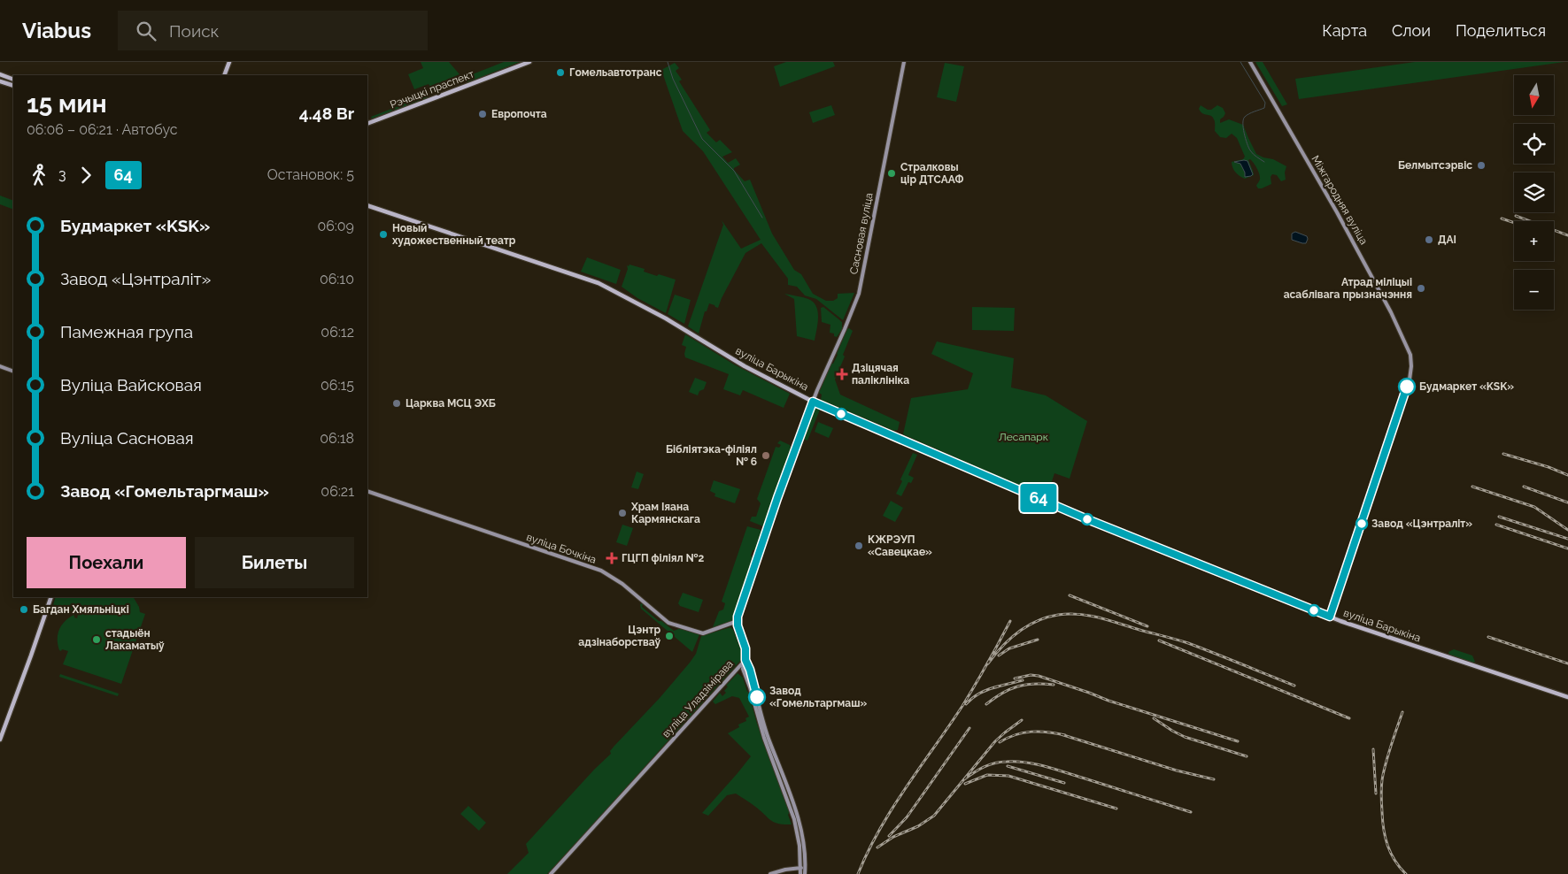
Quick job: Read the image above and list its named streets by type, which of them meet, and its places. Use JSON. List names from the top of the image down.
{
  "streets": {
    "main road": [
      "Рэчыцкі праспект",
      "Міжгародняя вуліца",
      "Сасновая вуліца",
      "вуліца Барыкіна",
      "вуліца Бочкіна",
      "вуліца Уладзімірава"
    ]
  },
  "crossings": [
    ["Міжгародняя вуліца", "вуліца Барыкіна"],
    ["Сасновая вуліца", "вуліца Барыкіна"],
    ["вуліца Бочкіна", "вуліца Уладзімірава"]
  ],
  "parks": ["Лесапарк"],
  "places": {
    "other": [
      "Гомельавтотранс",
      "Европочта",
      "Белмытсэрвіс",
      "Стралковы цір ДТСААФ",
      "Новый художественный театр",
      "ДАІ",
      "Атрад міліцыі асаблівага прызначэння",
      "Будмаркет «KSK»",
      "Царква МСЦ ЭХБ",
      "Бібліятэка-філіял № 6",
      "Храм Іяана Кармянскага",
      "Завод «Цэнтраліт»",
      "КЖРЭУП «Савецкае»",
      "Багдан Хмяльніцкі",
      "Цэнтр адзінаборстваў",
      "стадыён Лакаматыў",
      "Завод «Гомельтаргмаш»"
    ],
    "health": ["Дзіцячая паліклініка", "ГЦГП філіял №2"]
  },
  "lines": ["bus line 64"],
  "north": "bottom",
  "page": {
    "header": "Viabus",
    "search": "Поиск",
    "nav": ["Карта", "Слои", "Поделиться"],
    "on_map": "64",
    "map_buttons": ["+", "−"],
    "heading": ["15 мин", "06:06 – 06:21 · Автобус", "4.48 Br"],
    "legs": ["3", "64", "Остановок: 5"],
    "list": [
      {
        "name": "Будмаркет «KSK»",
        "value": "06:09"
      },
      {
        "name": "Завод «Цэнтраліт»",
        "value": "06:10"
      },
      {
        "name": "Памежная група",
        "value": "06:12"
      },
      {
        "name": "Вуліца Вайсковая",
        "value": "06:15"
      },
      {
        "name": "Вуліца Сасновая",
        "value": "06:18"
      },
      {
        "name": "Завод «Гомельтаргмаш»",
        "value": "06:21"
      }
    ],
    "buttons": ["Поехали", "Билеты"]
  }
}
